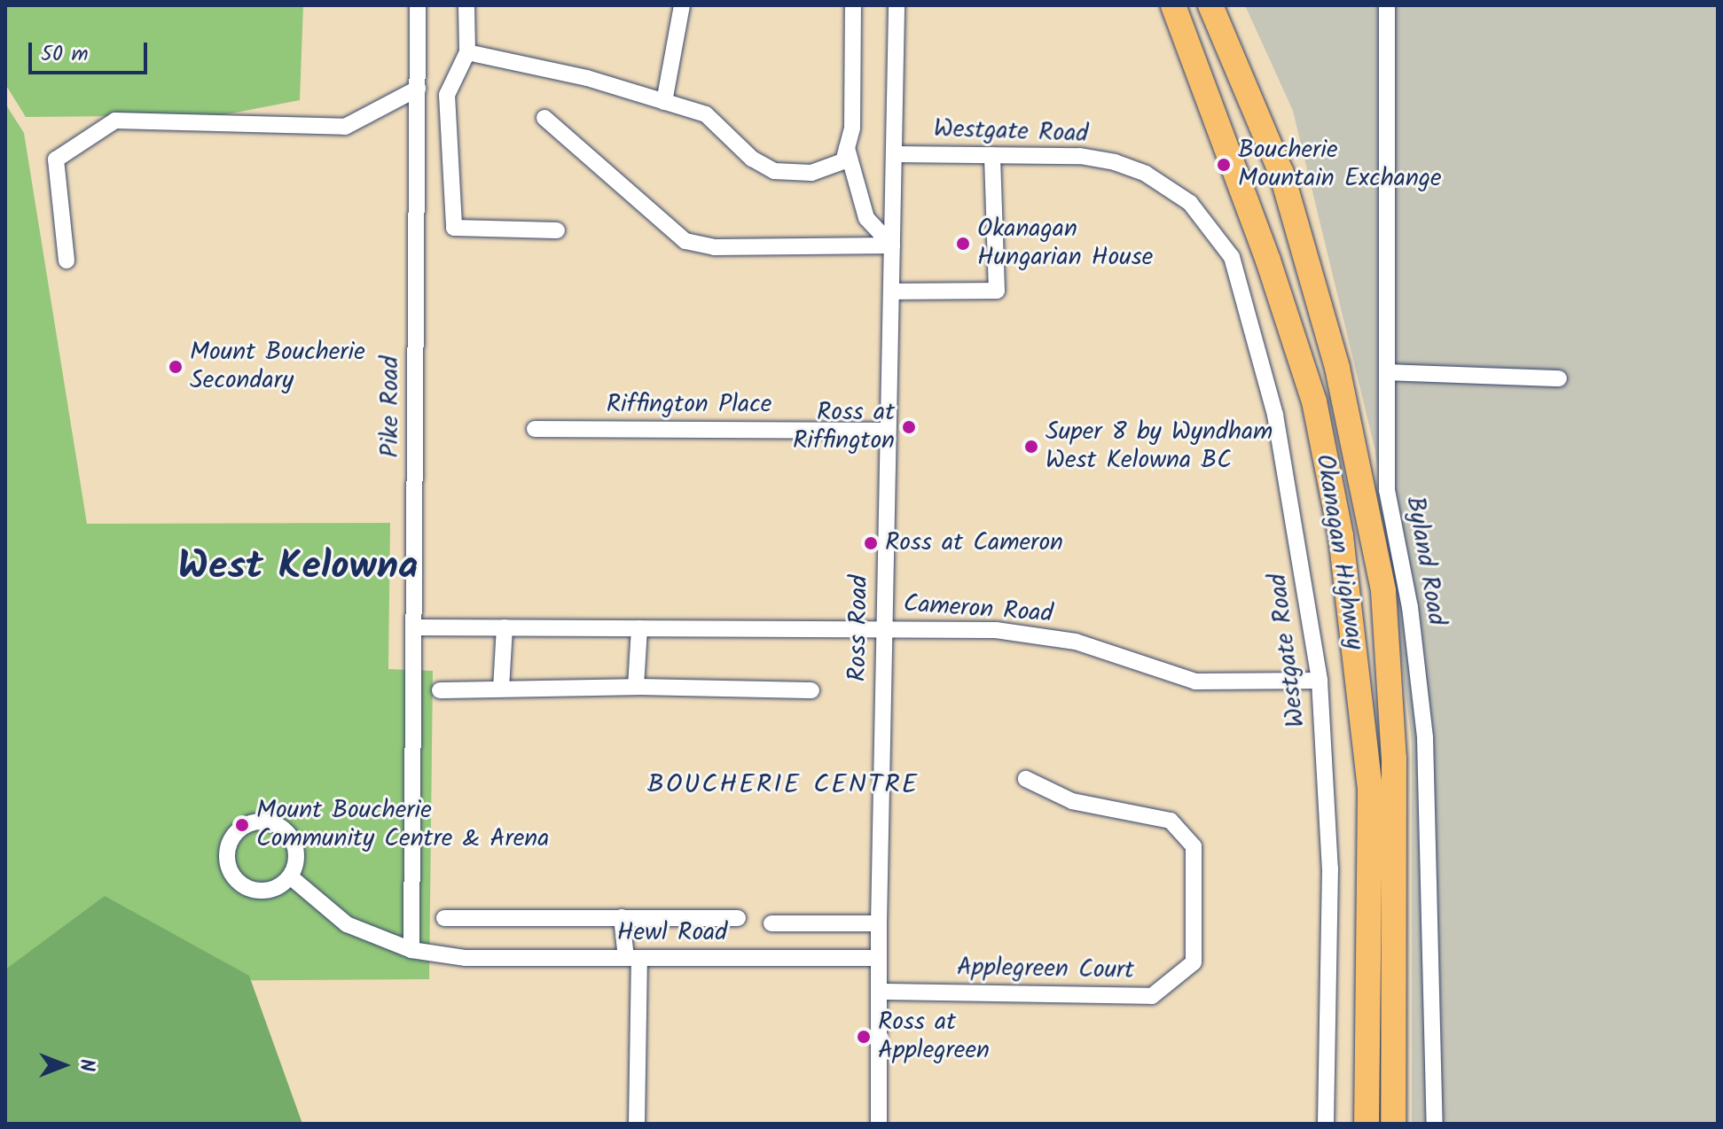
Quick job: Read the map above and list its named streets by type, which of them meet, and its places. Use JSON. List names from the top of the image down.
{
  "streets": {
    "highway": ["Okanagan Highway"],
    "street": [
      "Westgate Road",
      "Riffington Place",
      "Pike Road",
      "Byland Road",
      "Cameron Road",
      "Ross Road",
      "Hewl Road",
      "Applegreen Court"
    ]
  },
  "crossings": [
    ["Westgate Road", "Cameron Road"],
    ["Westgate Road", "Ross Road"],
    ["Riffington Place", "Ross Road"],
    ["Pike Road", "Cameron Road"],
    ["Pike Road", "Hewl Road"],
    ["Cameron Road", "Ross Road"],
    ["Ross Road", "Hewl Road"],
    ["Ross Road", "Applegreen Court"]
  ],
  "districts": ["West Kelowna", "BOUCHERIE CENTRE"],
  "places": [
    "Boucherie Mountain Exchange",
    "Okanagan Hungarian House",
    "Mount Boucherie Secondary",
    "Ross at Riffington",
    "Super 8 by Wyndham West Kelowna BC",
    "Ross at Cameron",
    "Mount Boucherie Community Centre & Arena",
    "Ross at Applegreen"
  ],
  "scale_bar": "50 m",
  "north": "right"
}
